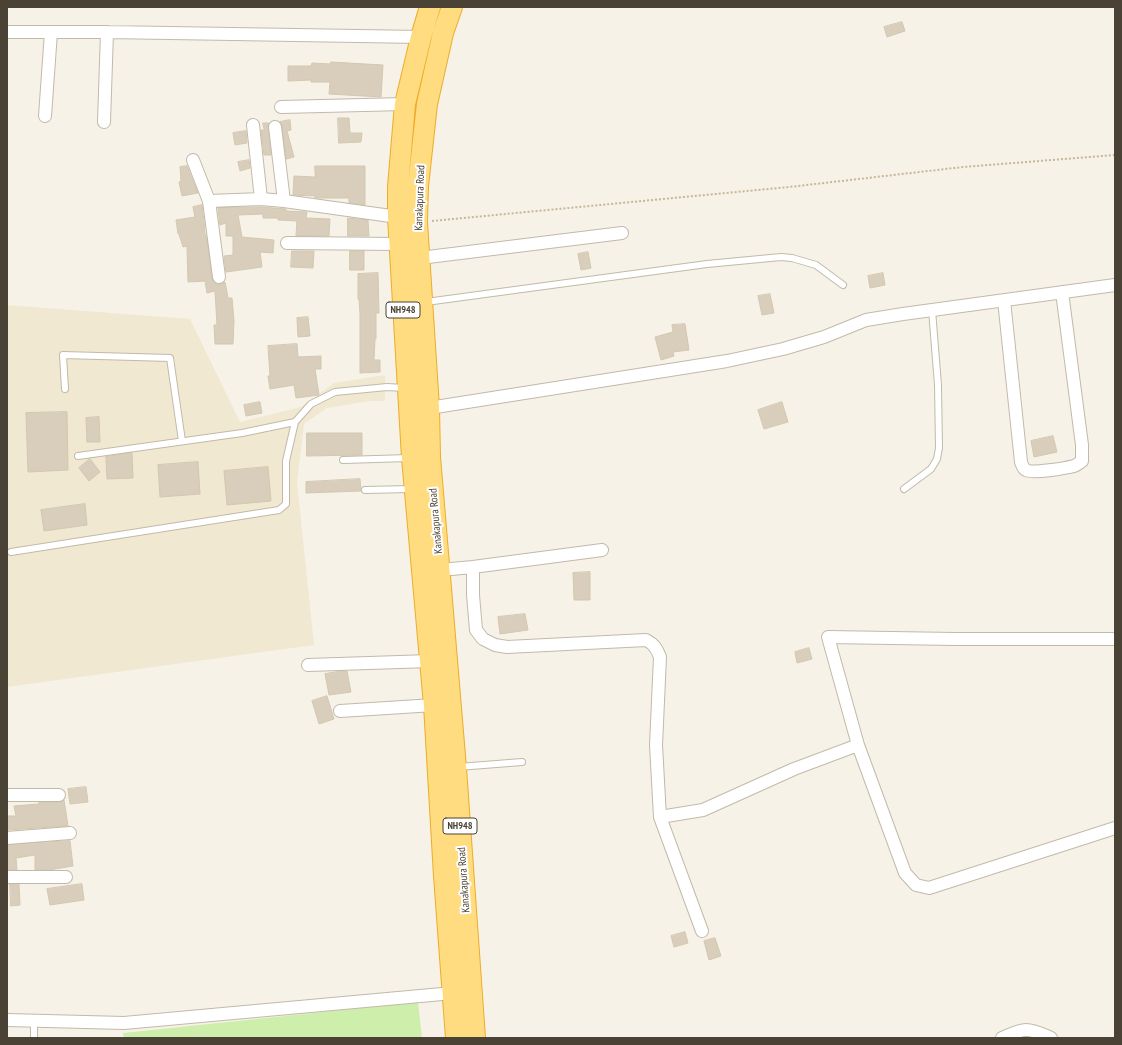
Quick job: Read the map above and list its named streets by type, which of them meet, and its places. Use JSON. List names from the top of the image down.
{
  "streets": {
    "highway": ["Kanakapura Road", "NH948"]
  }
}
